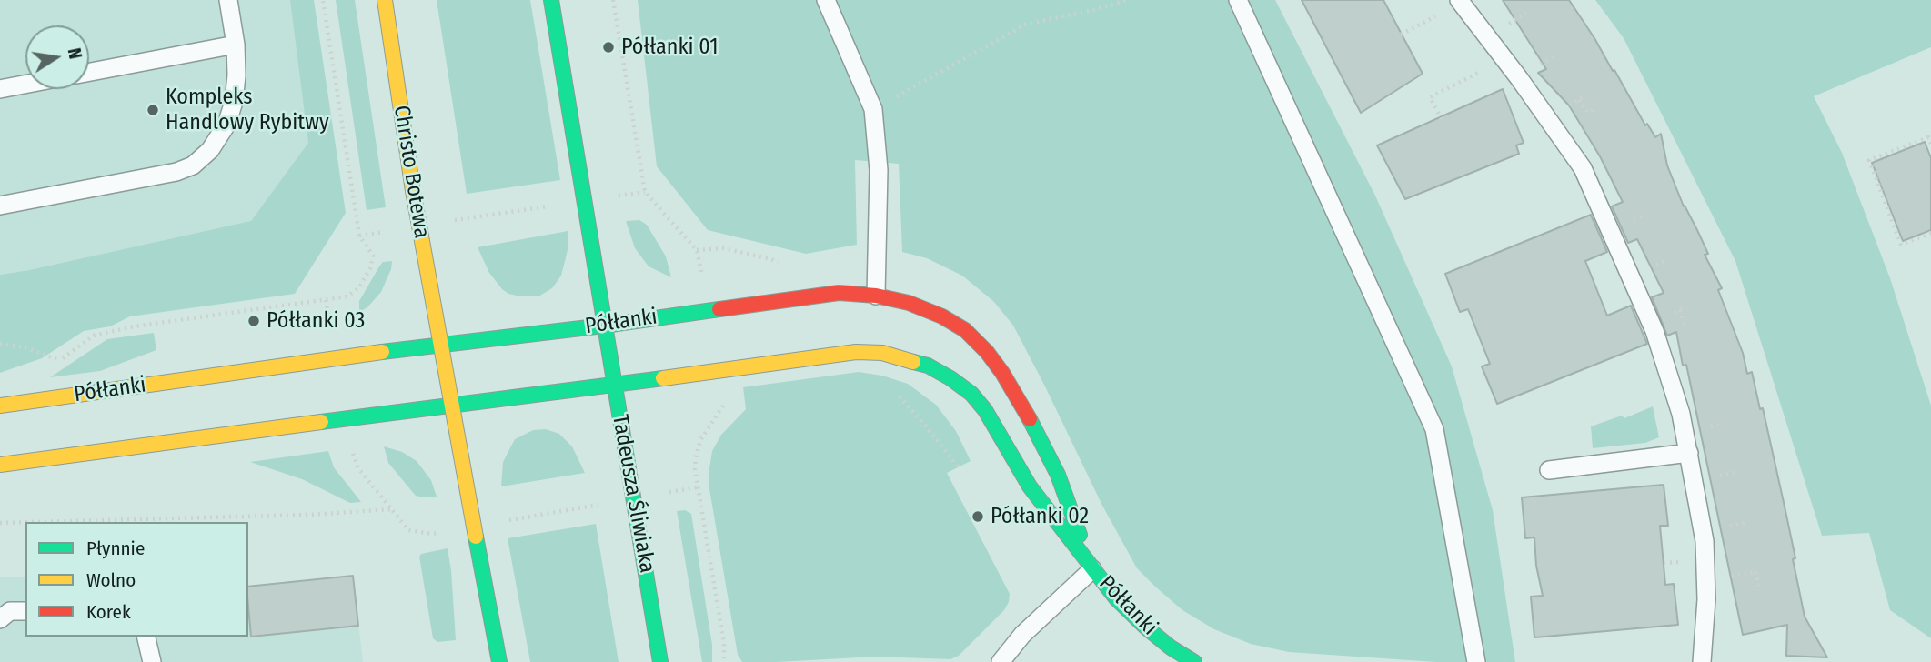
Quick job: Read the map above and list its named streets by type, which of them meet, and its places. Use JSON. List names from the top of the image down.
{
  "streets": {
    "street": ["Christo Botewa", "Półłanki", "Tadeusza Śliwiaka"]
  },
  "crossings": [
    ["Christo Botewa", "Półłanki"],
    ["Półłanki", "Tadeusza Śliwiaka"]
  ],
  "places": [
    "Półłanki 01",
    "Kompleks Handlowy Rybitwy",
    "Półłanki 03",
    "Półłanki 02"
  ],
  "legend": ["Płynnie", "Wolno", "Korek"],
  "north": "right"
}
